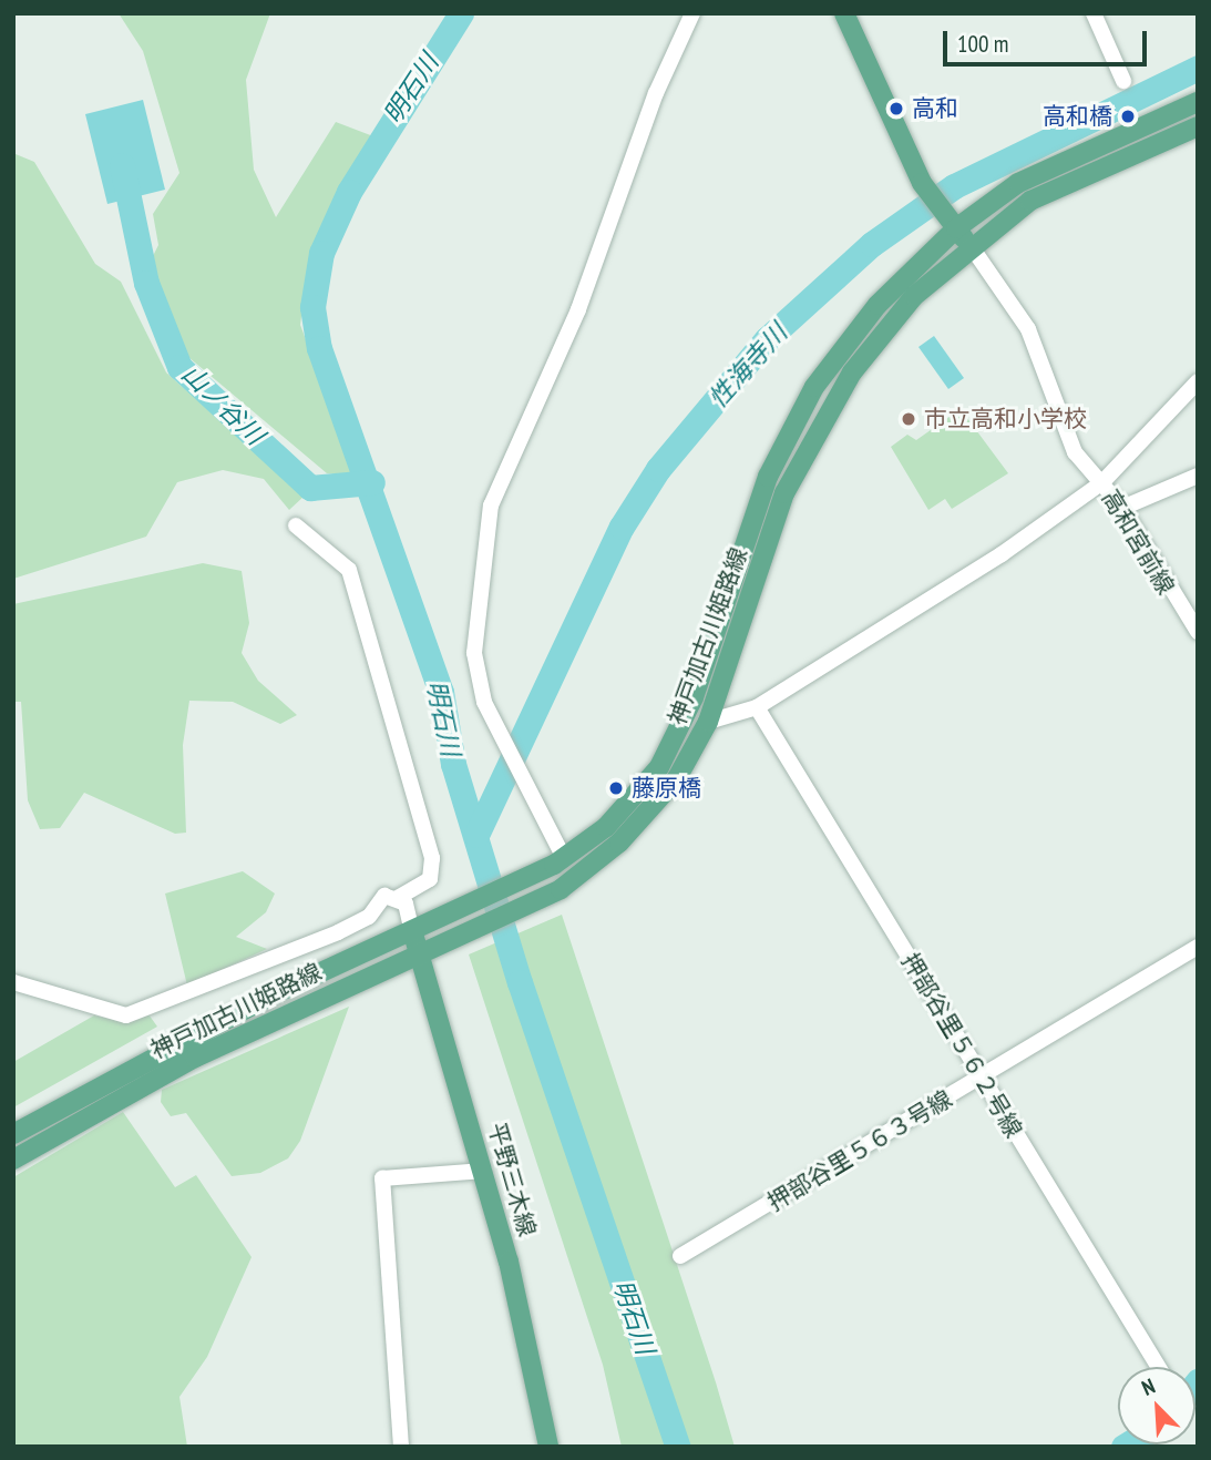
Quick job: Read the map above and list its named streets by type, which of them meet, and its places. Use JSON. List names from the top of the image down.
{
  "streets": {
    "main road": ["神戸加古川姫路線", "平野三木線"],
    "street": ["高和宮前線", "押部谷里５６２号線", "押部谷里５６３号線"]
  },
  "crossings": [
    ["高和宮前線", "神戸加古川姫路線"],
    ["神戸加古川姫路線", "平野三木線"],
    ["押部谷里５６２号線", "押部谷里５６３号線"]
  ],
  "water": ["明石川", "性海寺川", "山ノ谷川"],
  "places": [
    "高和",
    "高和橋",
    "市立高和小学校",
    "藤原橋"
  ],
  "scale_bar": "100 m",
  "north": "top left"
}
